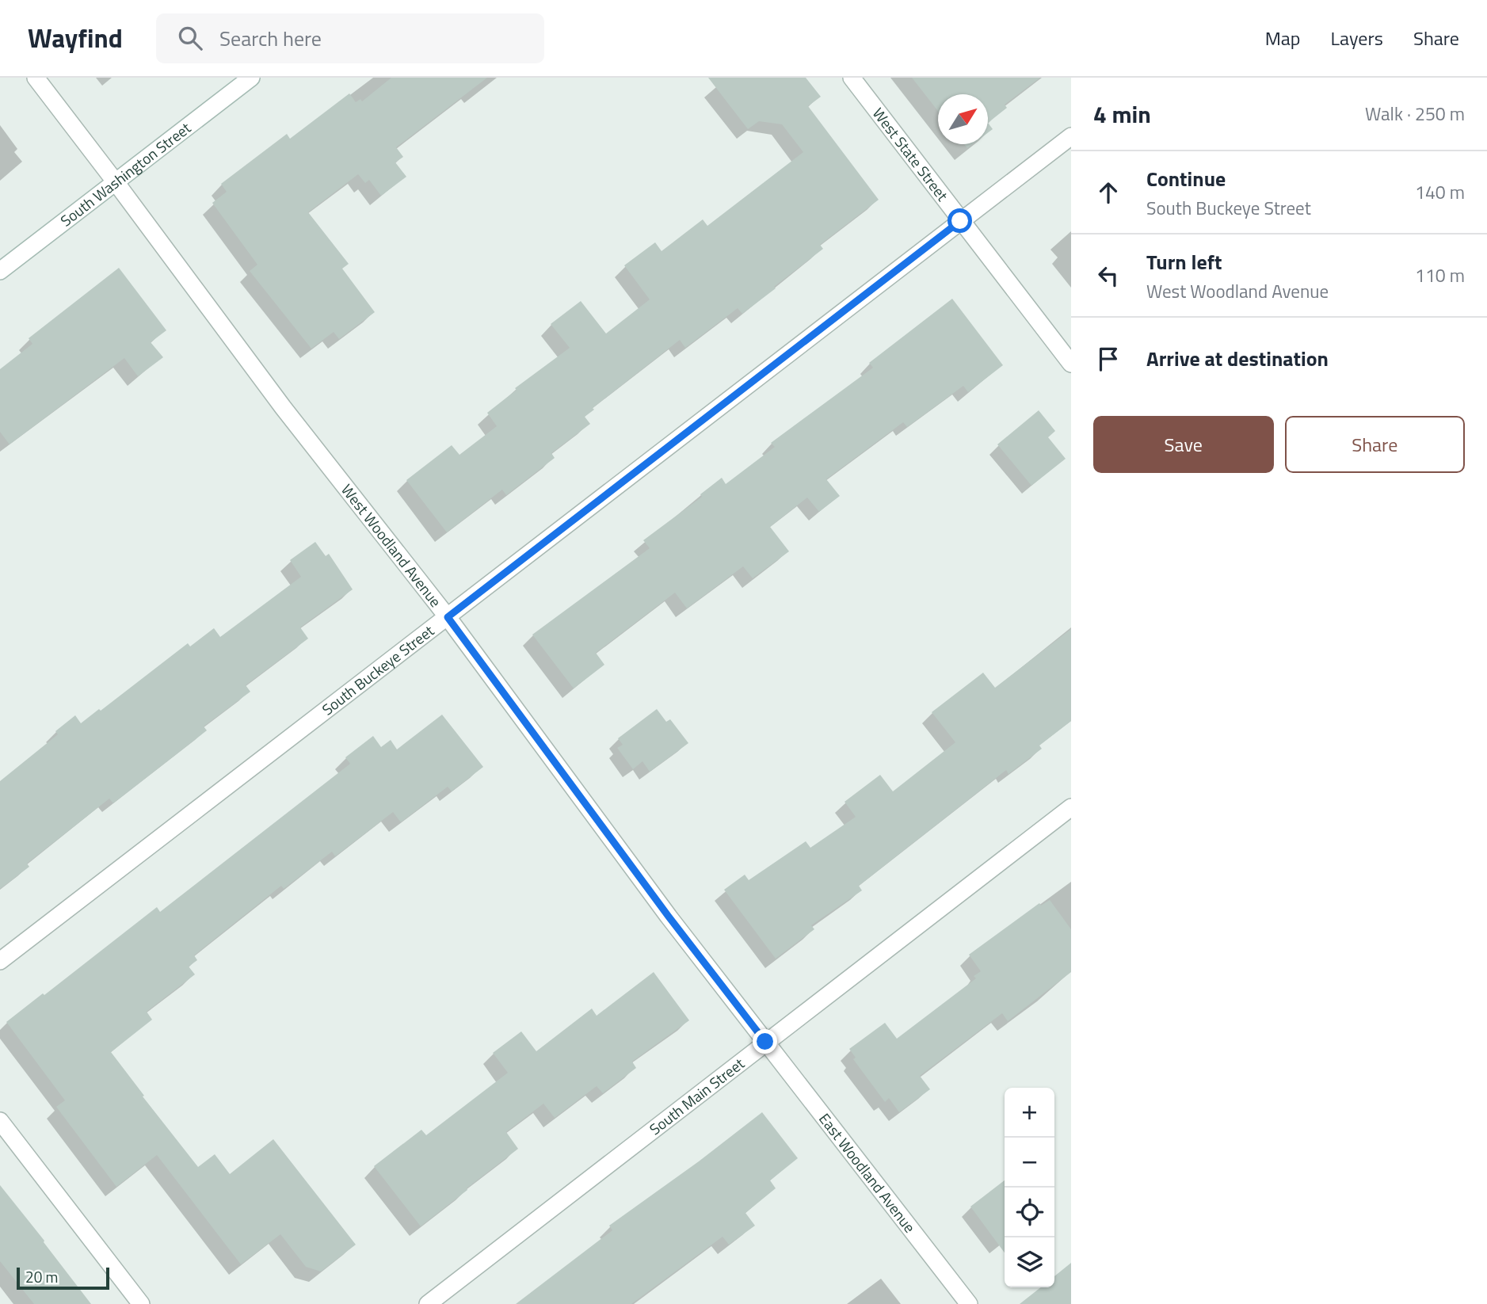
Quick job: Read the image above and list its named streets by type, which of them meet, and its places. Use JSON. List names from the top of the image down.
{
  "streets": {
    "street": [
      "West State Street",
      "South Washington Street",
      "West Woodland Avenue",
      "South Buckeye Street",
      "South Main Street",
      "East Woodland Avenue"
    ]
  },
  "crossings": [
    ["West State Street", "South Buckeye Street"],
    ["South Washington Street", "West Woodland Avenue"],
    ["West Woodland Avenue", "South Buckeye Street"],
    ["West Woodland Avenue", "South Main Street"],
    ["West Woodland Avenue", "East Woodland Avenue"],
    ["South Main Street", "East Woodland Avenue"]
  ],
  "scale_bar": "20 m",
  "north": "top right",
  "page": {
    "header": "Wayfind",
    "search": "Search here",
    "nav": ["Map", "Layers", "Share"],
    "heading": ["4 min", "Walk · 250 m"],
    "list": [
      ["Continue", "South Buckeye Street", "140 m"],
      ["Turn left", "West Woodland Avenue", "110 m"],
      "Arrive at destination"
    ],
    "buttons": ["Save", "Share"],
    "map_buttons": ["+", "−"],
    "scale": "20 m"
  }
}
